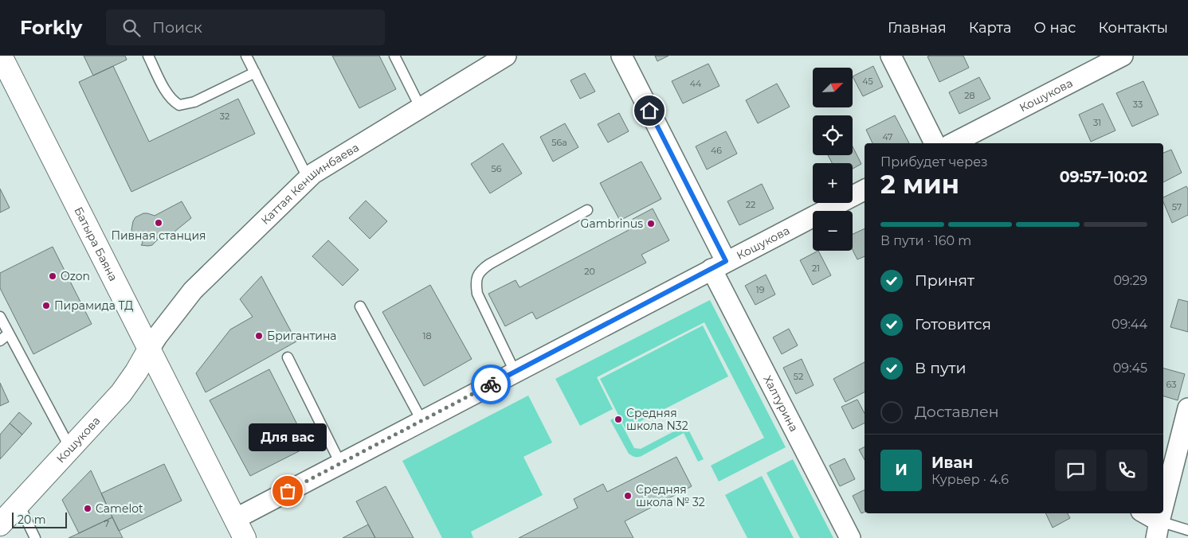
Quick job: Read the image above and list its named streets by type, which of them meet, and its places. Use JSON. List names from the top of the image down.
{
  "streets": {
    "street": [
      "Кошукова",
      "Каттая Кеншинбаева",
      "Батыра Баяна",
      "Халтурина"
    ]
  },
  "crossings": [
    ["Кошукова", "Каттая Кеншинбаева"],
    ["Кошукова", "Батыра Баяна"],
    ["Кошукова", "Халтурина"],
    ["Каттая Кеншинбаева", "Батыра Баяна"]
  ],
  "places": [
    "Пивная станция",
    "Gambrinus",
    "Ozon",
    "Пирамида ТД",
    "Бригантина",
    "Средняя школа N32",
    "Для вас",
    "Средняя школа № 32",
    "Camelot"
  ],
  "house_numbers": [
    "45",
    "44",
    "28",
    "33",
    "32",
    "31",
    "47",
    "56а",
    "46",
    "56",
    "22",
    "57",
    "21",
    "20",
    "19",
    "18",
    "52",
    "63",
    "7"
  ],
  "scale_bar": "20 m",
  "north": "top right",
  "page": {
    "header": "Forkly",
    "search": "Поиск",
    "nav": [
      "Главная",
      "Карта",
      "О нас",
      "Контакты"
    ],
    "map_buttons": ["+", "−"],
    "heading": ["2 мин", "Прибудет через", "09:57–10:02"],
    "panel": ["Иван", "Курьер · 4.6"],
    "bar": "В пути · 160 m",
    "list": [
      ["Принят", "09:29"],
      ["Готовится", "09:44"],
      ["В пути", "09:45"],
      "Доставлен"
    ],
    "bubble": "Для вас",
    "round": "И",
    "scale": "20 m"
  }
}
